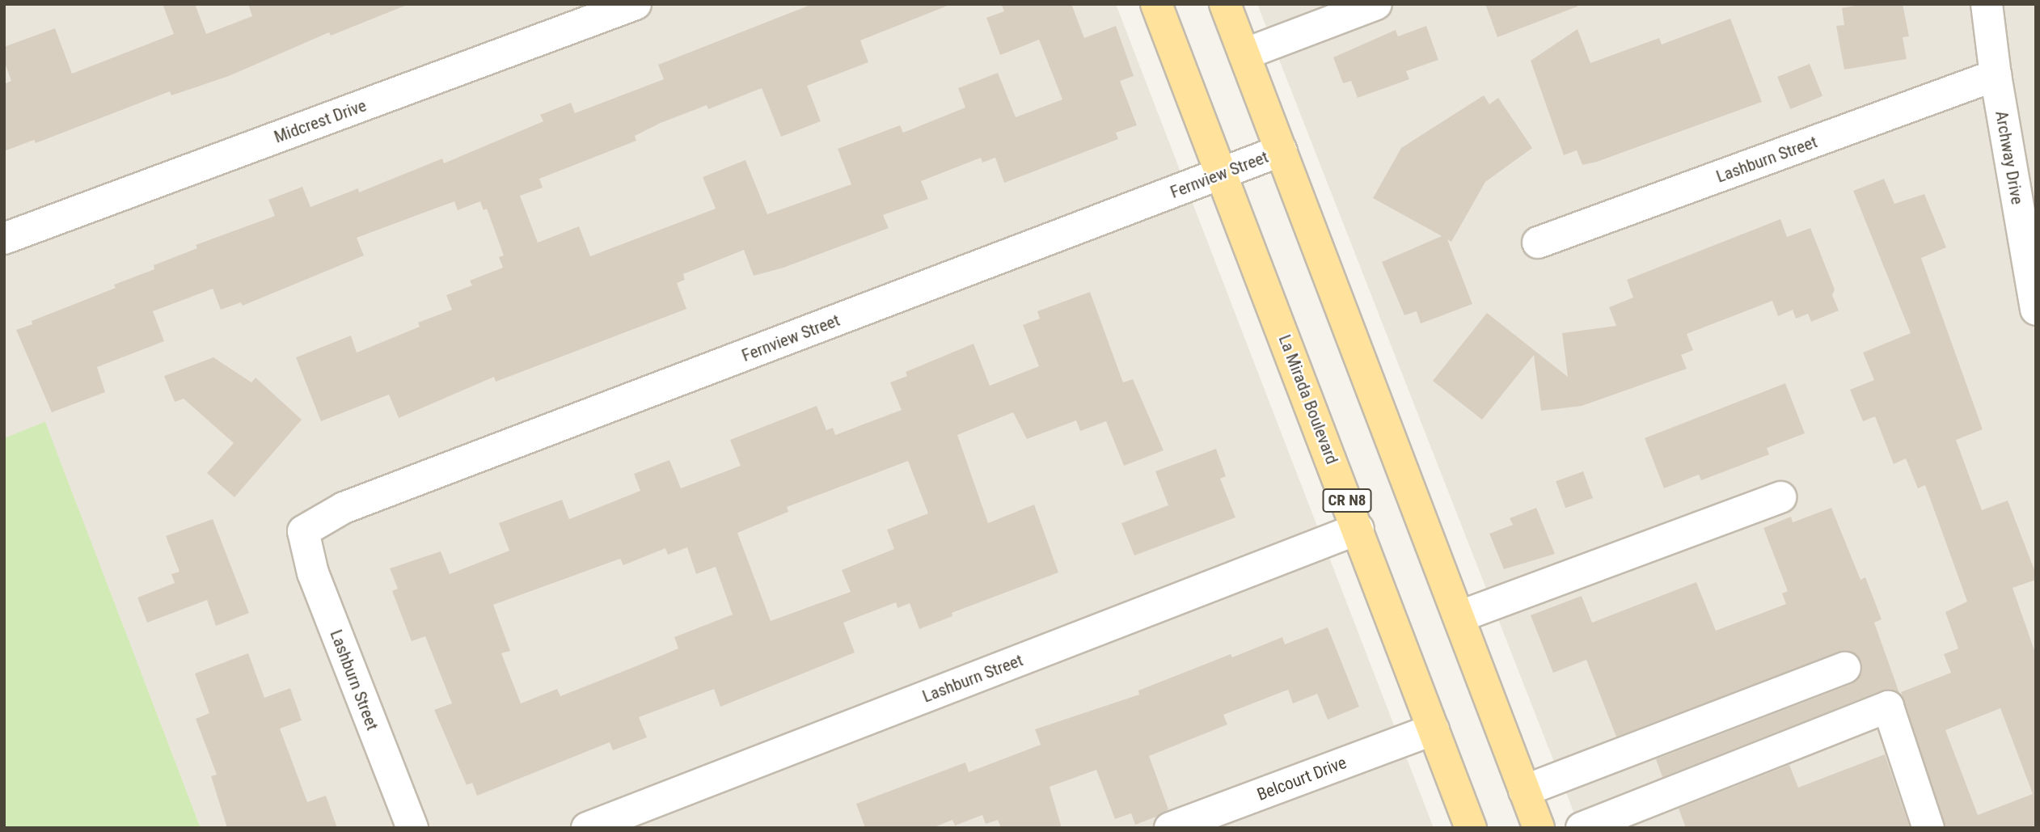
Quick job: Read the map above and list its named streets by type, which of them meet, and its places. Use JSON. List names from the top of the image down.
{
  "streets": {
    "main road": ["La Mirada Boulevard", "CR N8"],
    "street": [
      "Midcrest Drive",
      "Archway Drive",
      "Lashburn Street",
      "Fernview Street",
      "Belcourt Drive"
    ]
  },
  "crossings": [
    ["Archway Drive", "Lashburn Street"],
    ["Lashburn Street", "Fernview Street"],
    ["Lashburn Street", "La Mirada Boulevard"],
    ["Fernview Street", "La Mirada Boulevard"],
    ["La Mirada Boulevard", "Belcourt Drive"]
  ]
}
